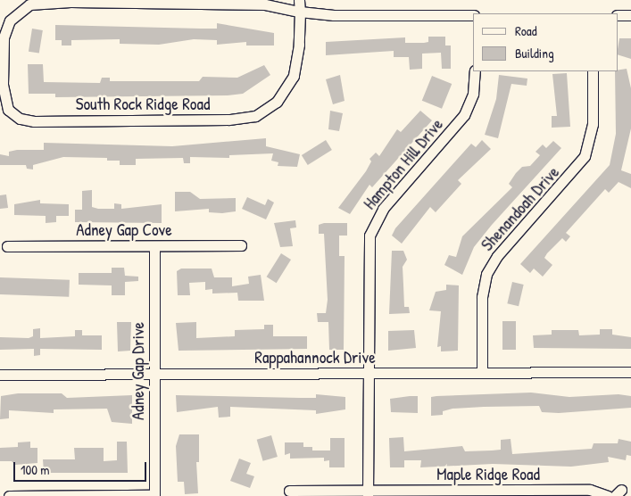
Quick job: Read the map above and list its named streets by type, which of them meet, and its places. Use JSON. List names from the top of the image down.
{
  "streets": {
    "street": [
      "South Rock Ridge Road",
      "Hampton Hill Drive",
      "Shenandoah Drive",
      "Adney Gap Cove",
      "Rappahannock Drive",
      "Adney Gap Drive",
      "Maple Ridge Road"
    ]
  },
  "crossings": [
    ["Hampton Hill Drive", "Rappahannock Drive"],
    ["Hampton Hill Drive", "Maple Ridge Road"],
    ["Shenandoah Drive", "Rappahannock Drive"],
    ["Adney Gap Cove", "Adney Gap Drive"],
    ["Rappahannock Drive", "Adney Gap Drive"]
  ],
  "legend": ["Road", "Building"],
  "scale_bar": "100 m"
}
